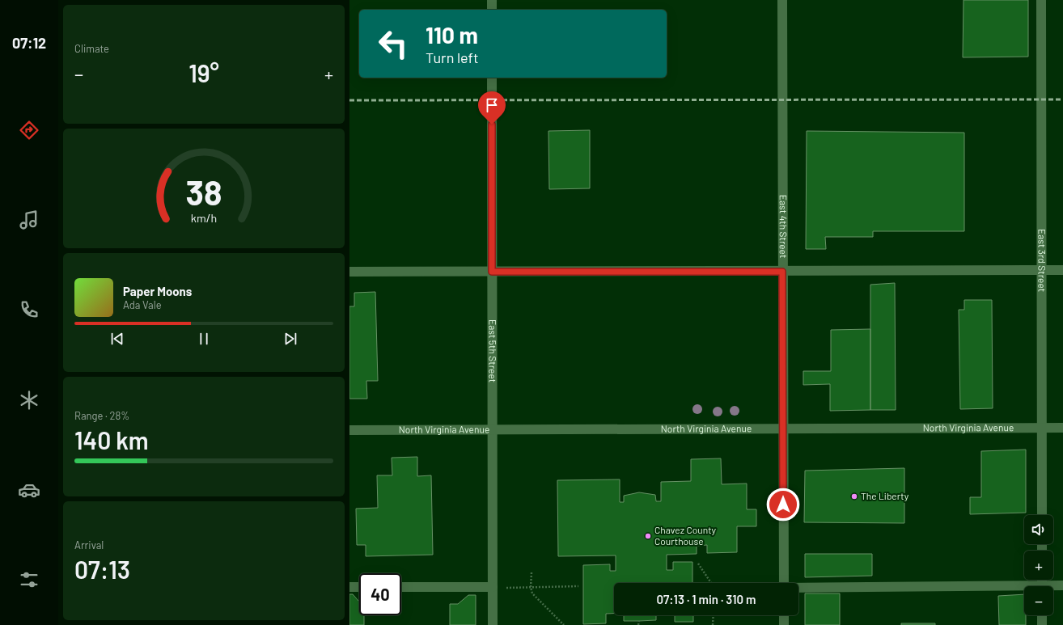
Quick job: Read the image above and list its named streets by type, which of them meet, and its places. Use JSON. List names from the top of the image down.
{
  "streets": {
    "street": [
      "East 4th Street",
      "East 3rd Street",
      "East 5th Street",
      "North Virginia Avenue"
    ]
  },
  "crossings": [
    ["East 4th Street", "North Virginia Avenue"],
    ["East 3rd Street", "North Virginia Avenue"],
    ["East 5th Street", "North Virginia Avenue"]
  ],
  "places": ["The Liberty", "Chavez County Courthouse"],
  "page": {
    "tabs": "07:12",
    "tile": [
      "Climate",
      ["Range · 28%", "140 km"],
      ["Arrival", "07:13"]
    ],
    "turn": ["110 m", "Turn left"],
    "heat": ["−", "19°", "+"],
    "song": ["Paper Moons", "Ada Vale"],
    "map_buttons": ["+", "−"],
    "limit": "40",
    "trip": "07:13 · 1 min · 310 m",
    "gauge": ["38", "km/h"]
  }
}
